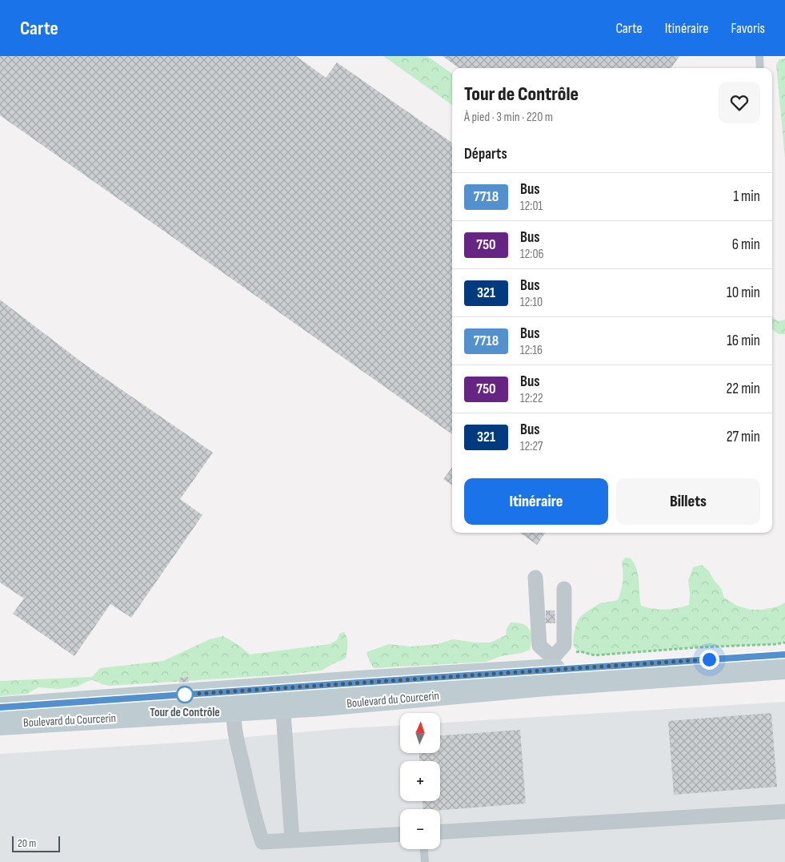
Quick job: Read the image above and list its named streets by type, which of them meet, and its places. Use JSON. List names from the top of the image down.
{
  "streets": {
    "main road": ["Boulevard du Courcerin"]
  },
  "places": ["Tour de Contrôle"],
  "lines": ["bus line 7718"],
  "scale_bar": "20 m",
  "north": "top",
  "page": {
    "header": "Carte",
    "nav": ["Carte", "Itinéraire", "Favoris"],
    "heading": [
      ["Tour de Contrôle", "À pied · 3 min · 220 m"],
      "Départs"
    ],
    "list": [
      {
        "mark": "7718",
        "name": "Bus",
        "note": "12:01",
        "value": "1 min"
      },
      {
        "mark": "750",
        "name": "Bus",
        "note": "12:06",
        "value": "6 min"
      },
      {
        "mark": "321",
        "name": "Bus",
        "note": "12:10",
        "value": "10 min"
      },
      {
        "mark": "7718",
        "name": "Bus",
        "note": "12:16",
        "value": "16 min"
      },
      {
        "mark": "750",
        "name": "Bus",
        "note": "12:22",
        "value": "22 min"
      },
      {
        "mark": "321",
        "name": "Bus",
        "note": "12:27",
        "value": "27 min"
      }
    ],
    "buttons": ["Itinéraire", "Billets"],
    "map_buttons": ["+", "−"],
    "scale": "20 m"
  }
}
